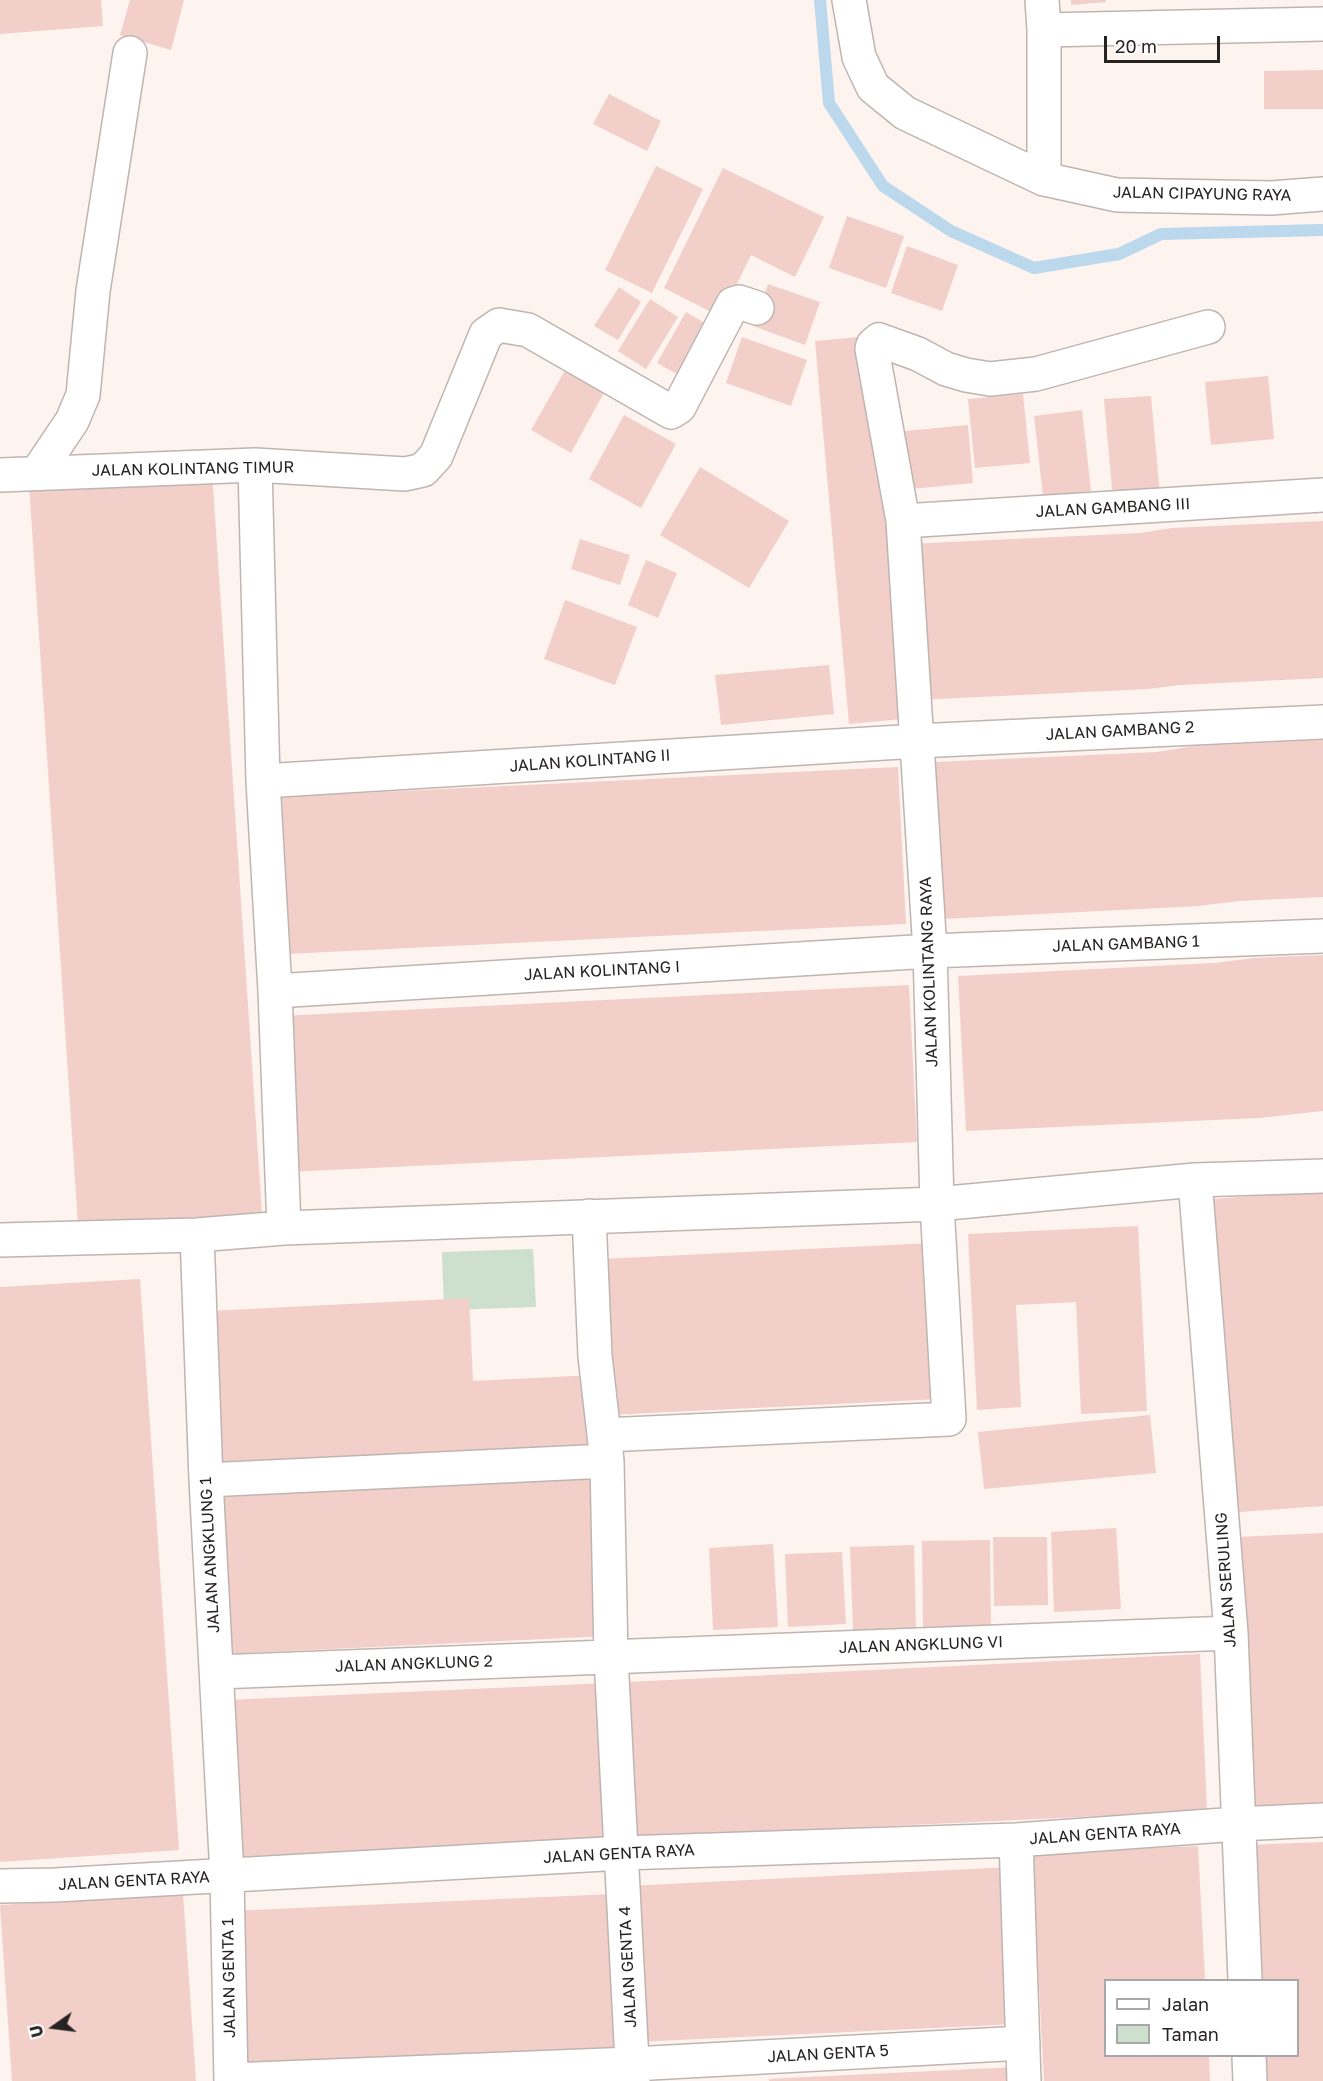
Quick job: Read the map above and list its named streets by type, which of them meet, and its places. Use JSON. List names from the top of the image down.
{
  "streets": {
    "street": [
      "JALAN CIPAYUNG RAYA",
      "JALAN KOLINTANG TIMUR",
      "JALAN GAMBANG III",
      "JALAN GAMBANG 2",
      "JALAN KOLINTANG II",
      "JALAN GAMBANG 1",
      "JALAN KOLINTANG I",
      "JALAN KOLINTANG RAYA",
      "JALAN ANGKLUNG 1",
      "JALAN SERULING",
      "JALAN ANGKLUNG VI",
      "JALAN ANGKLUNG 2",
      "JALAN GENTA RAYA",
      "JALAN GENTA 4",
      "JALAN GENTA 1",
      "JALAN GENTA 5"
    ]
  },
  "crossings": [
    ["JALAN GAMBANG III", "JALAN KOLINTANG RAYA"],
    ["JALAN GAMBANG 2", "JALAN KOLINTANG II"],
    ["JALAN GAMBANG 2", "JALAN KOLINTANG RAYA"],
    ["JALAN KOLINTANG II", "JALAN KOLINTANG RAYA"],
    ["JALAN GAMBANG 1", "JALAN KOLINTANG I"],
    ["JALAN GAMBANG 1", "JALAN KOLINTANG RAYA"],
    ["JALAN KOLINTANG I", "JALAN KOLINTANG RAYA"],
    ["JALAN KOLINTANG RAYA", "JALAN GENTA 4"],
    ["JALAN ANGKLUNG 1", "JALAN ANGKLUNG 2"],
    ["JALAN ANGKLUNG 1", "JALAN GENTA RAYA"],
    ["JALAN ANGKLUNG 1", "JALAN GENTA 1"],
    ["JALAN SERULING", "JALAN ANGKLUNG VI"],
    ["JALAN SERULING", "JALAN GENTA RAYA"],
    ["JALAN ANGKLUNG VI", "JALAN ANGKLUNG 2"],
    ["JALAN ANGKLUNG VI", "JALAN GENTA 4"],
    ["JALAN ANGKLUNG 2", "JALAN GENTA 4"],
    ["JALAN GENTA RAYA", "JALAN GENTA 4"],
    ["JALAN GENTA RAYA", "JALAN GENTA 1"],
    ["JALAN GENTA 4", "JALAN GENTA 5"],
    ["JALAN GENTA 1", "JALAN GENTA 5"]
  ],
  "legend": ["Jalan", "Taman"],
  "scale_bar": "20 m",
  "north": "left"
}
